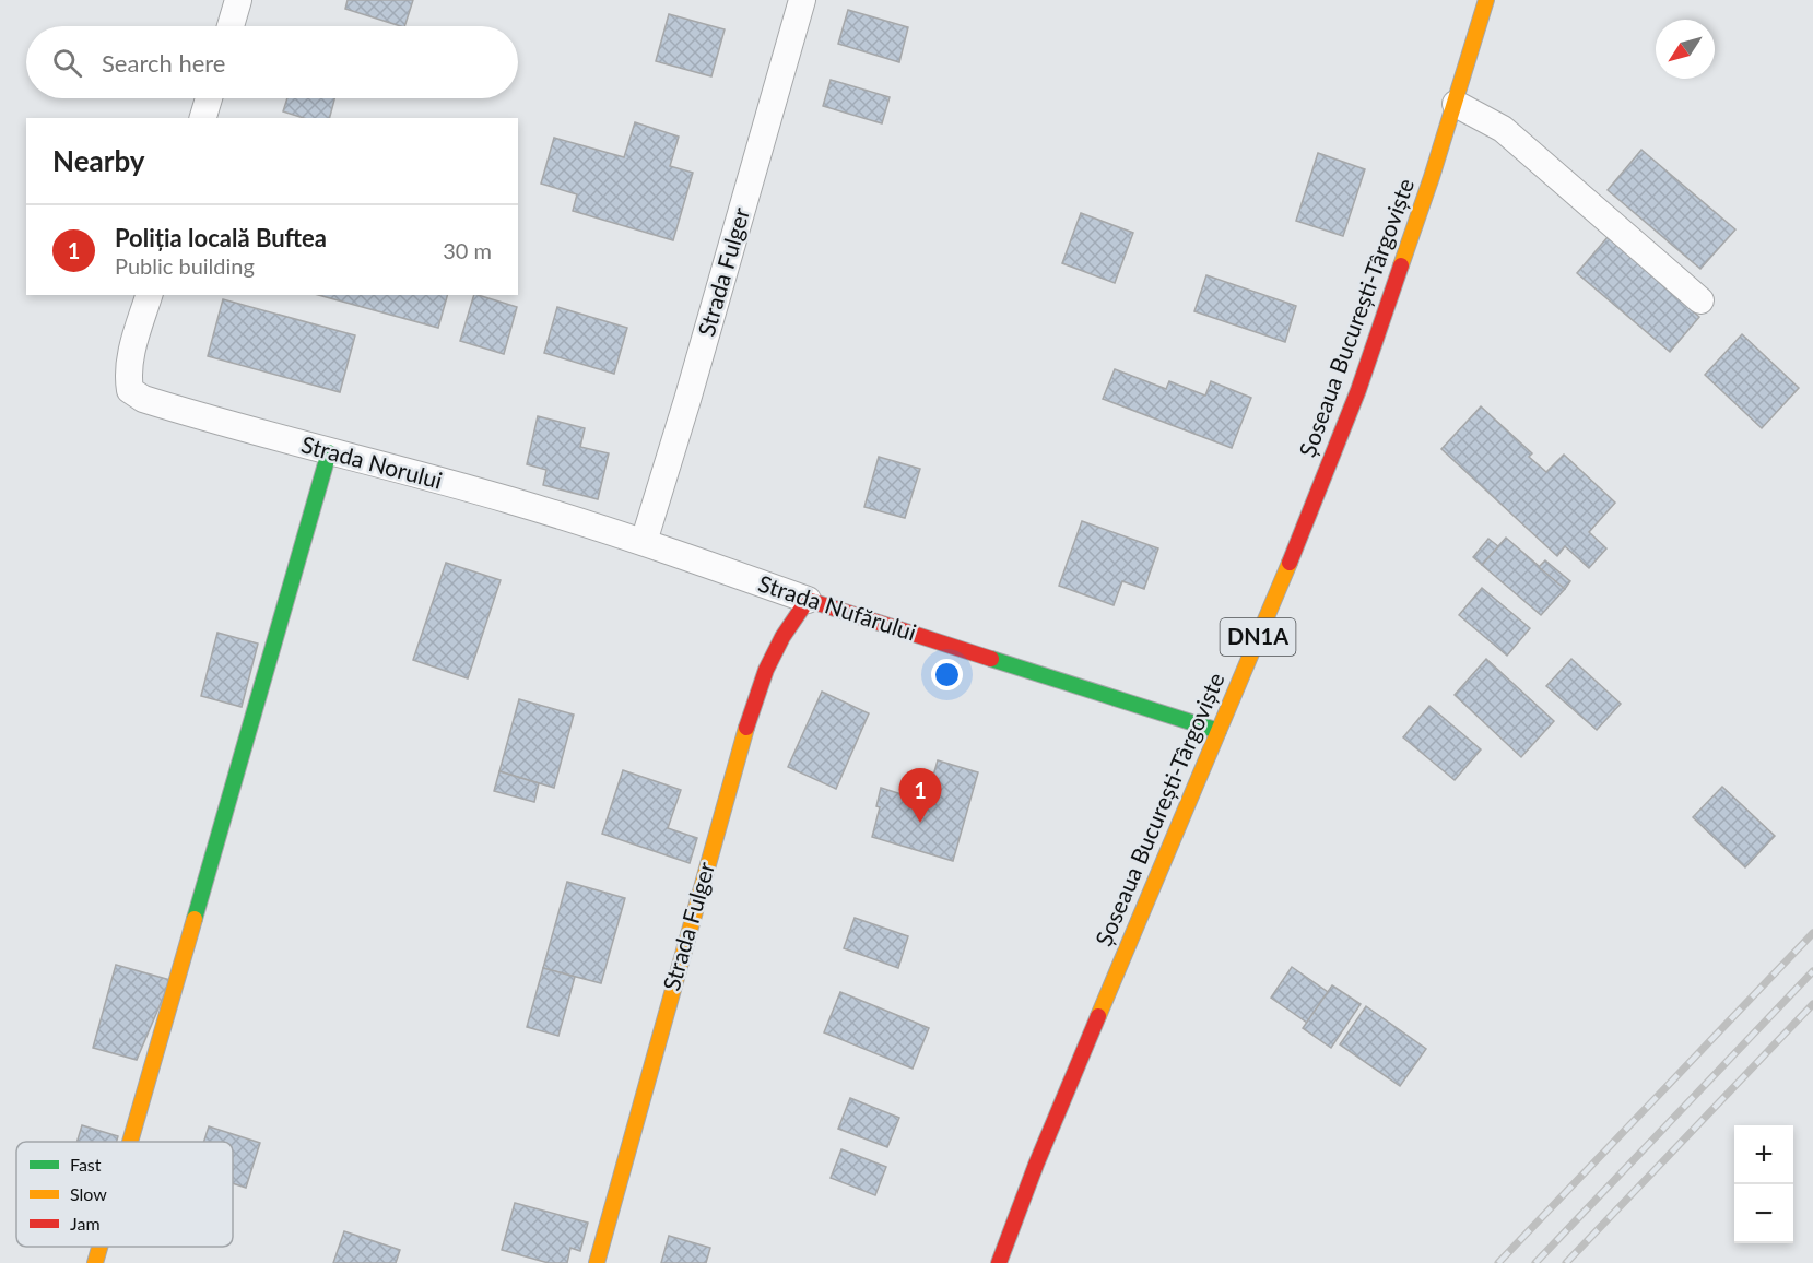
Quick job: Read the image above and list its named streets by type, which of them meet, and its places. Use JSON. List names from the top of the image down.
{
  "streets": {
    "street": [
      "Strada Fulger",
      "Șoseaua București-Târgoviște",
      "Strada Norului",
      "Strada Nufărului",
      "DN1A"
    ]
  },
  "crossings": [
    ["Strada Fulger", "Strada Norului"],
    ["Strada Fulger", "Strada Nufărului"],
    ["Șoseaua București-Târgoviște", "Strada Nufărului"],
    ["Strada Norului", "Strada Nufărului"]
  ],
  "legend": ["Fast", "Slow", "Jam"],
  "north": "bottom left",
  "page": {
    "search": "Search here",
    "heading": "Nearby",
    "list": [
      {
        "mark": "1",
        "name": "Poliția locală Buftea",
        "note": "Public building",
        "value": "30 m"
      }
    ],
    "pins": "1",
    "map_buttons": ["+", "−"]
  }
}
